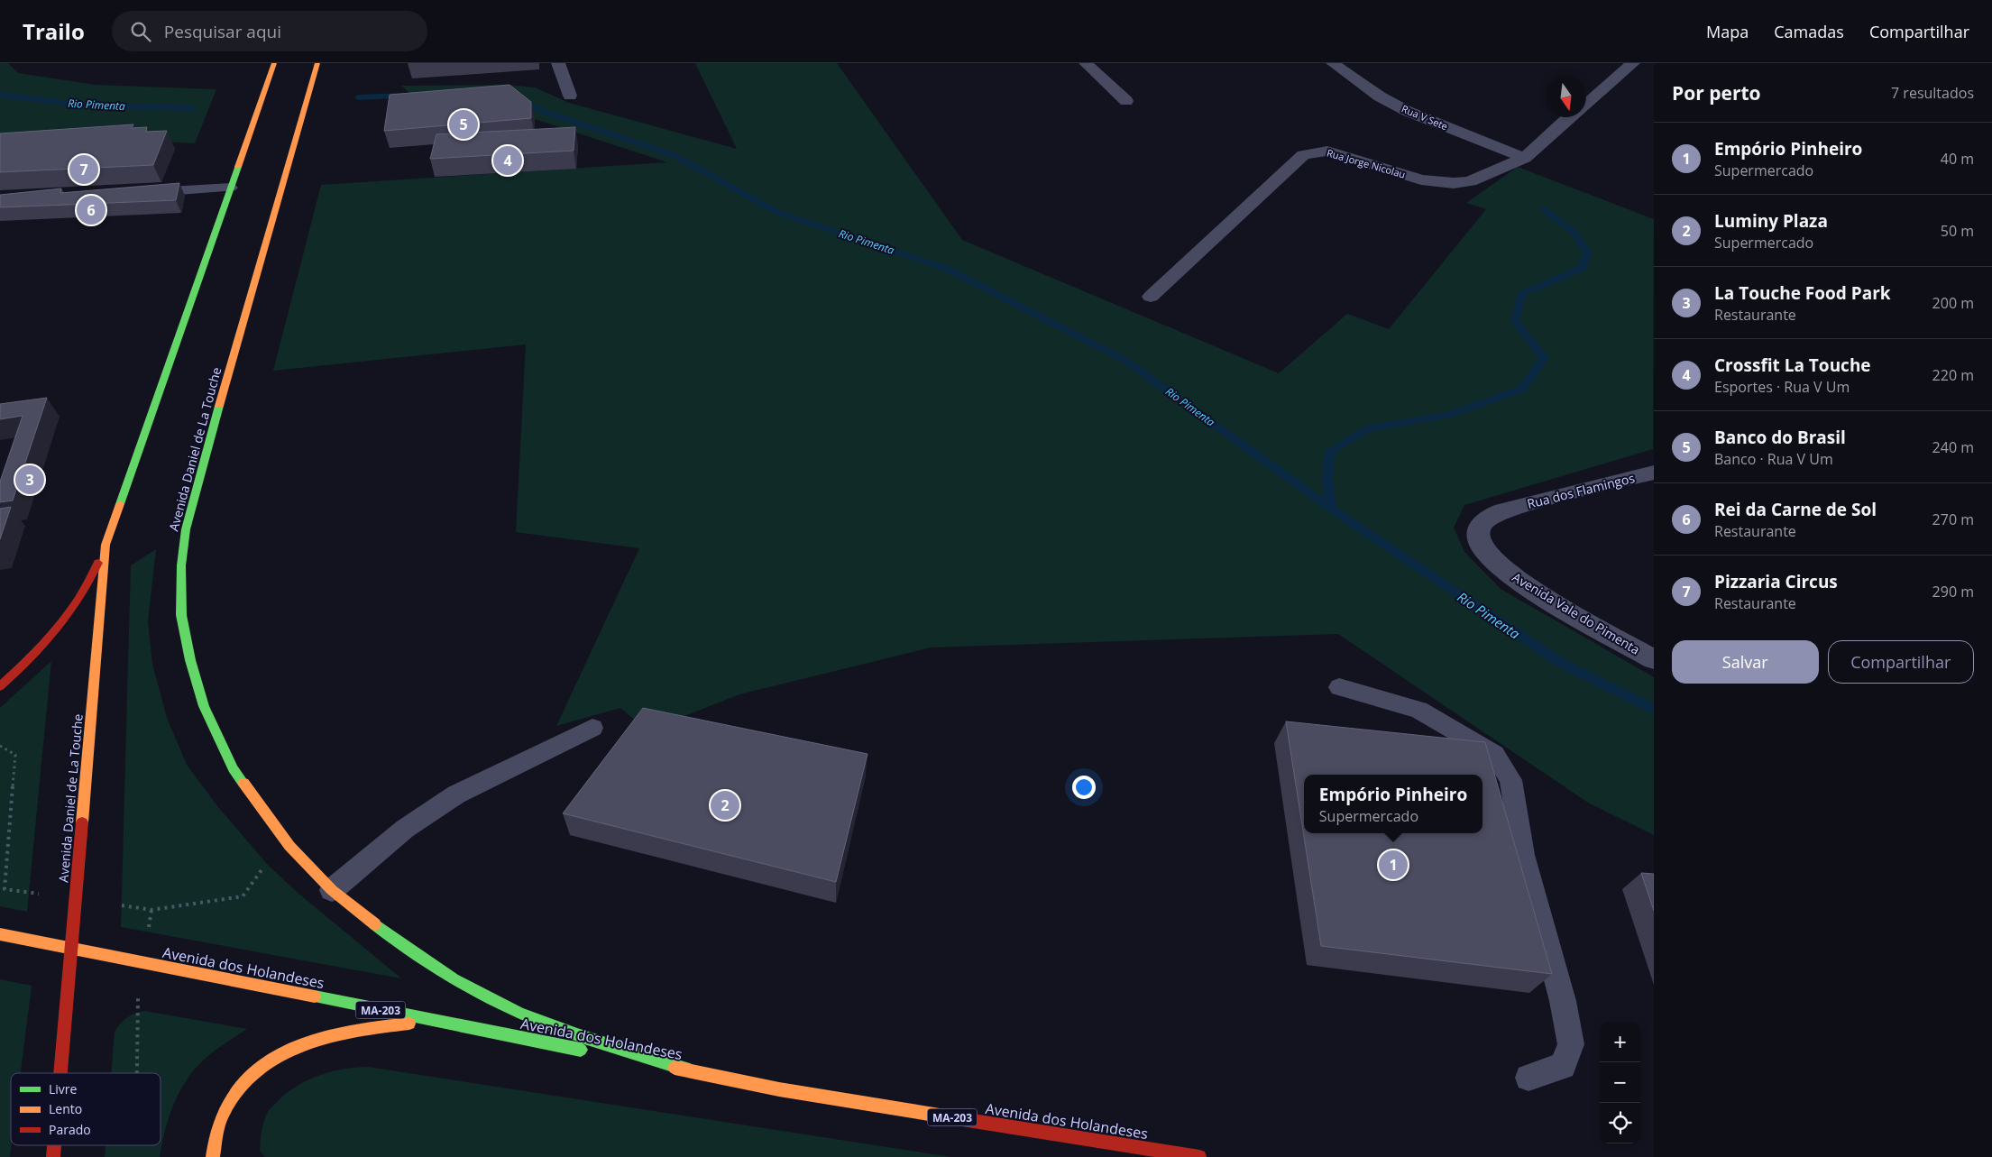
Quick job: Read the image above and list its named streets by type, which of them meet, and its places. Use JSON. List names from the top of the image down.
{
  "streets": {
    "main road": ["Avenida Daniel de La Touche", "Avenida dos Holandeses", "MA-203"],
    "street": [
      "Rua V Sete",
      "Rua Jorge Nicolau",
      "Rua dos Flamingos",
      "Avenida Vale do Pimenta"
    ]
  },
  "crossings": [
    ["Rua V Sete", "Rua Jorge Nicolau"],
    ["Avenida Daniel de La Touche", "Avenida dos Holandeses"],
    ["Rua dos Flamingos", "Avenida Vale do Pimenta"]
  ],
  "water": ["Rio Pimenta"],
  "legend": ["Livre", "Lento", "Parado"],
  "north": "bottom",
  "page": {
    "header": "Trailo",
    "search": "Pesquisar aqui",
    "nav": ["Mapa", "Camadas", "Compartilhar"],
    "heading": ["Por perto", "7 resultados"],
    "pins": [
      "5",
      "4",
      "7",
      "6",
      "3",
      "2",
      "1"
    ],
    "list": [
      {
        "mark": "1",
        "name": "Empório Pinheiro",
        "note": "Supermercado",
        "value": "40 m"
      },
      {
        "mark": "2",
        "name": "Luminy Plaza",
        "note": "Supermercado",
        "value": "50 m"
      },
      {
        "mark": "3",
        "name": "La Touche Food Park",
        "note": "Restaurante",
        "value": "200 m"
      },
      {
        "mark": "4",
        "name": "Crossfit La Touche",
        "note": "Esportes · Rua V Um",
        "value": "220 m"
      },
      {
        "mark": "5",
        "name": "Banco do Brasil",
        "note": "Banco · Rua V Um",
        "value": "240 m"
      },
      {
        "mark": "6",
        "name": "Rei da Carne de Sol",
        "note": "Restaurante",
        "value": "270 m"
      },
      {
        "mark": "7",
        "name": "Pizzaria Circus",
        "note": "Restaurante",
        "value": "290 m"
      }
    ],
    "buttons": ["Salvar", "Compartilhar"],
    "popup": ["Empório Pinheiro", "Supermercado"],
    "map_buttons": ["+", "−"]
  }
}
